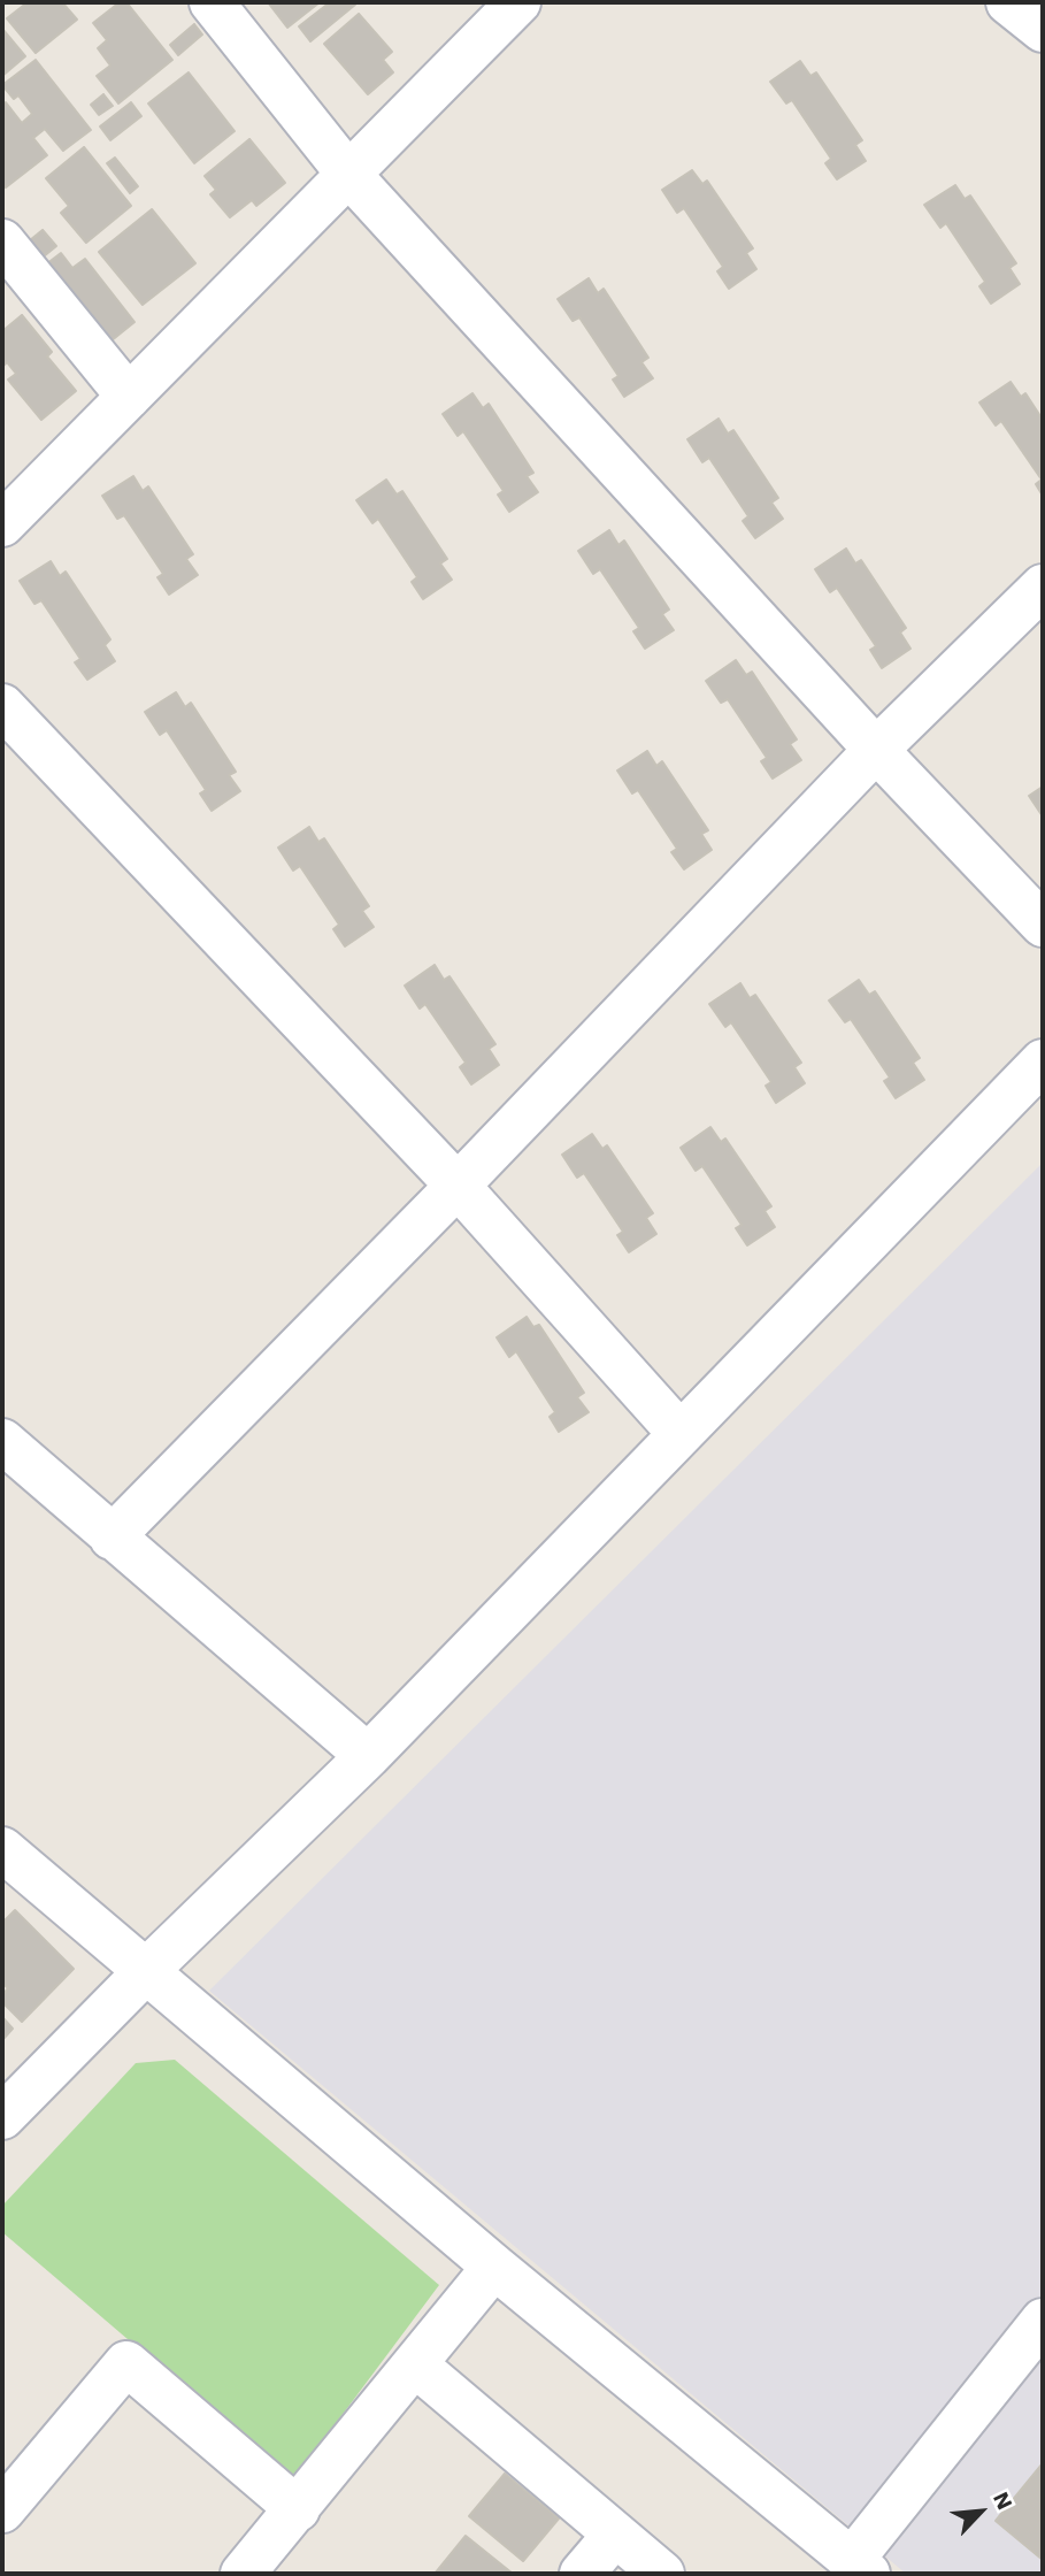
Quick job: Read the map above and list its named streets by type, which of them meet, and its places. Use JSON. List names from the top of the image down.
{
  "north": "top right"
}
